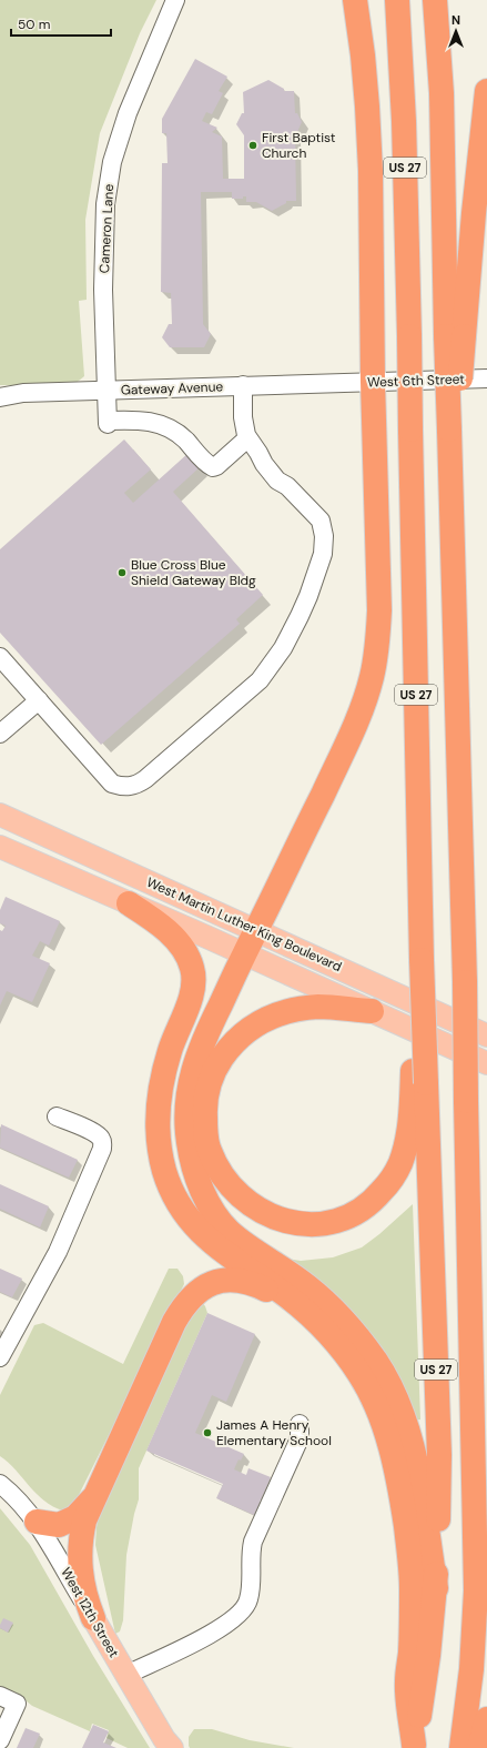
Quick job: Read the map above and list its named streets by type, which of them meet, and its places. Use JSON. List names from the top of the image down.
{
  "streets": {
    "highway": ["US 27"],
    "main road": ["West Martin Luther King Boulevard", "West 12th Street"],
    "street": ["Cameron Lane", "West 6th Street", "Gateway Avenue"]
  },
  "crossings": [
    ["Cameron Lane", "Gateway Avenue"],
    ["West 6th Street", "Gateway Avenue"]
  ],
  "places": ["First Baptist Church", "Blue Cross Blue Shield Gateway Bldg", "James A Henry Elementary School"],
  "scale_bar": "50 m",
  "north": "top"
}
